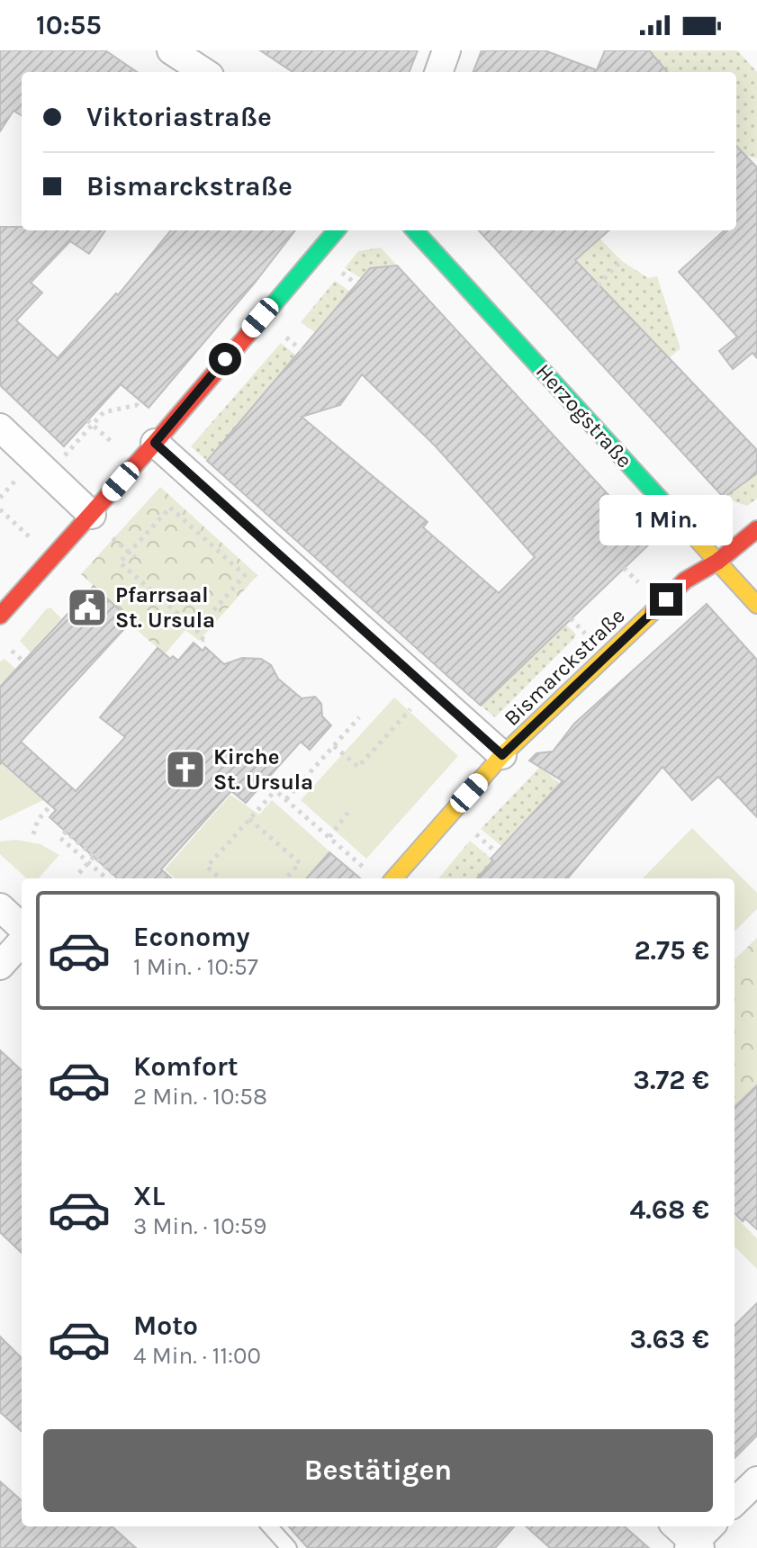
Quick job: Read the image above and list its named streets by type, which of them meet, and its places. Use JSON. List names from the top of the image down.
{
  "streets": {
    "street": ["Herzogstraße", "Bismarckstraße"]
  },
  "crossings": [
    ["Herzogstraße", "Bismarckstraße"]
  ],
  "places": {
    "public building": ["Pfarrsaal St. Ursula"],
    "church": ["Kirche St. Ursula"]
  },
  "page": {
    "status": "10:55",
    "banner": ["Viktoriastraße", "Bismarckstraße"],
    "bubble": "1 Min.",
    "list": [
      {
        "name": "Economy",
        "note": "1 Min. · 10:57",
        "value": "2.75 €"
      },
      {
        "name": "Komfort",
        "note": "2 Min. · 10:58",
        "value": "3.72 €"
      },
      {
        "name": "XL",
        "note": "3 Min. · 10:59",
        "value": "4.68 €"
      },
      {
        "name": "Moto",
        "note": "4 Min. · 11:00",
        "value": "3.63 €"
      }
    ],
    "buttons": "Bestätigen"
  }
}
